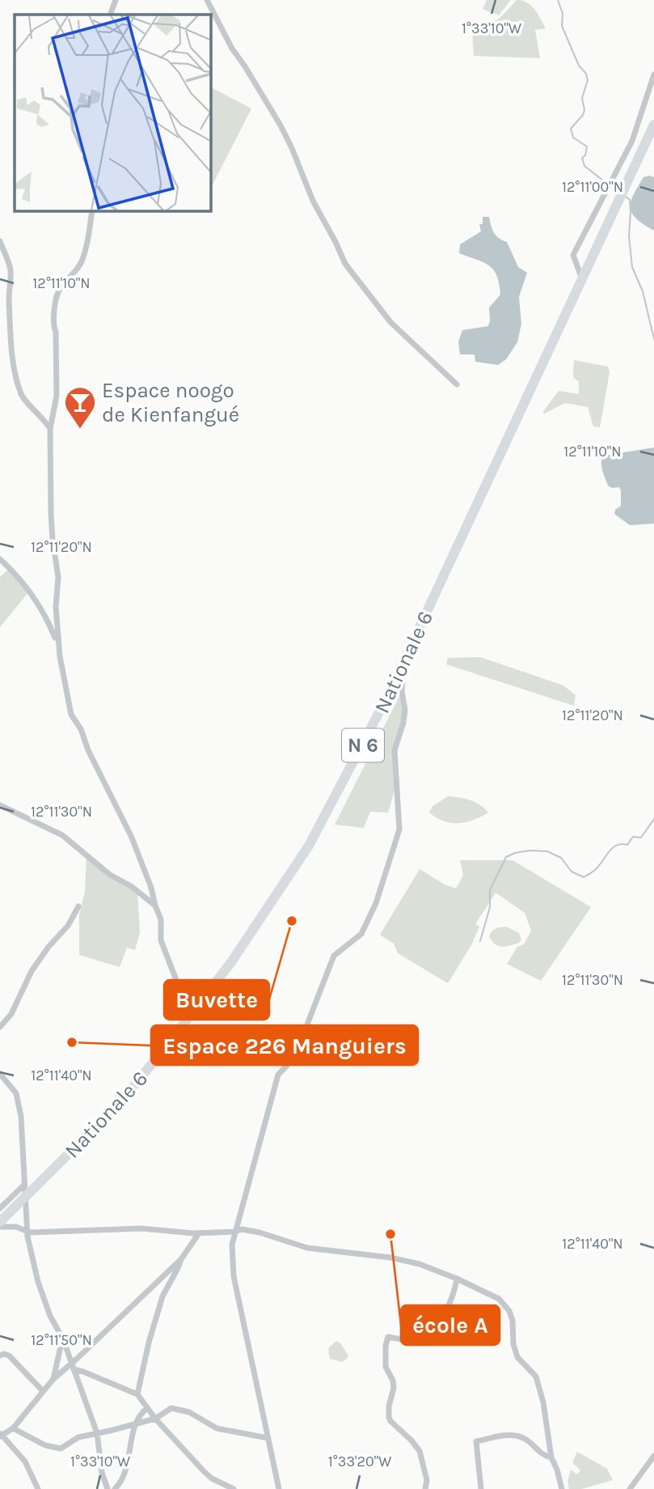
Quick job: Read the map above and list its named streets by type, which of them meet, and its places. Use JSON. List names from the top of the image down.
{
  "streets": {
    "main road": ["Nationale 6", "N 6"]
  },
  "places": {
    "bar": ["Espace noogo de Kienfangué"],
    "other": ["Buvette", "Espace 226 Manguiers", "école A"]
  },
  "coordinates": [
    "1°33'10\"W",
    "12°11'00\"N",
    "12°11'10\"N",
    "12°11'20\"N",
    "12°11'30\"N",
    "12°11'40\"N",
    "12°11'50\"N",
    "1°33'20\"W"
  ]
}
